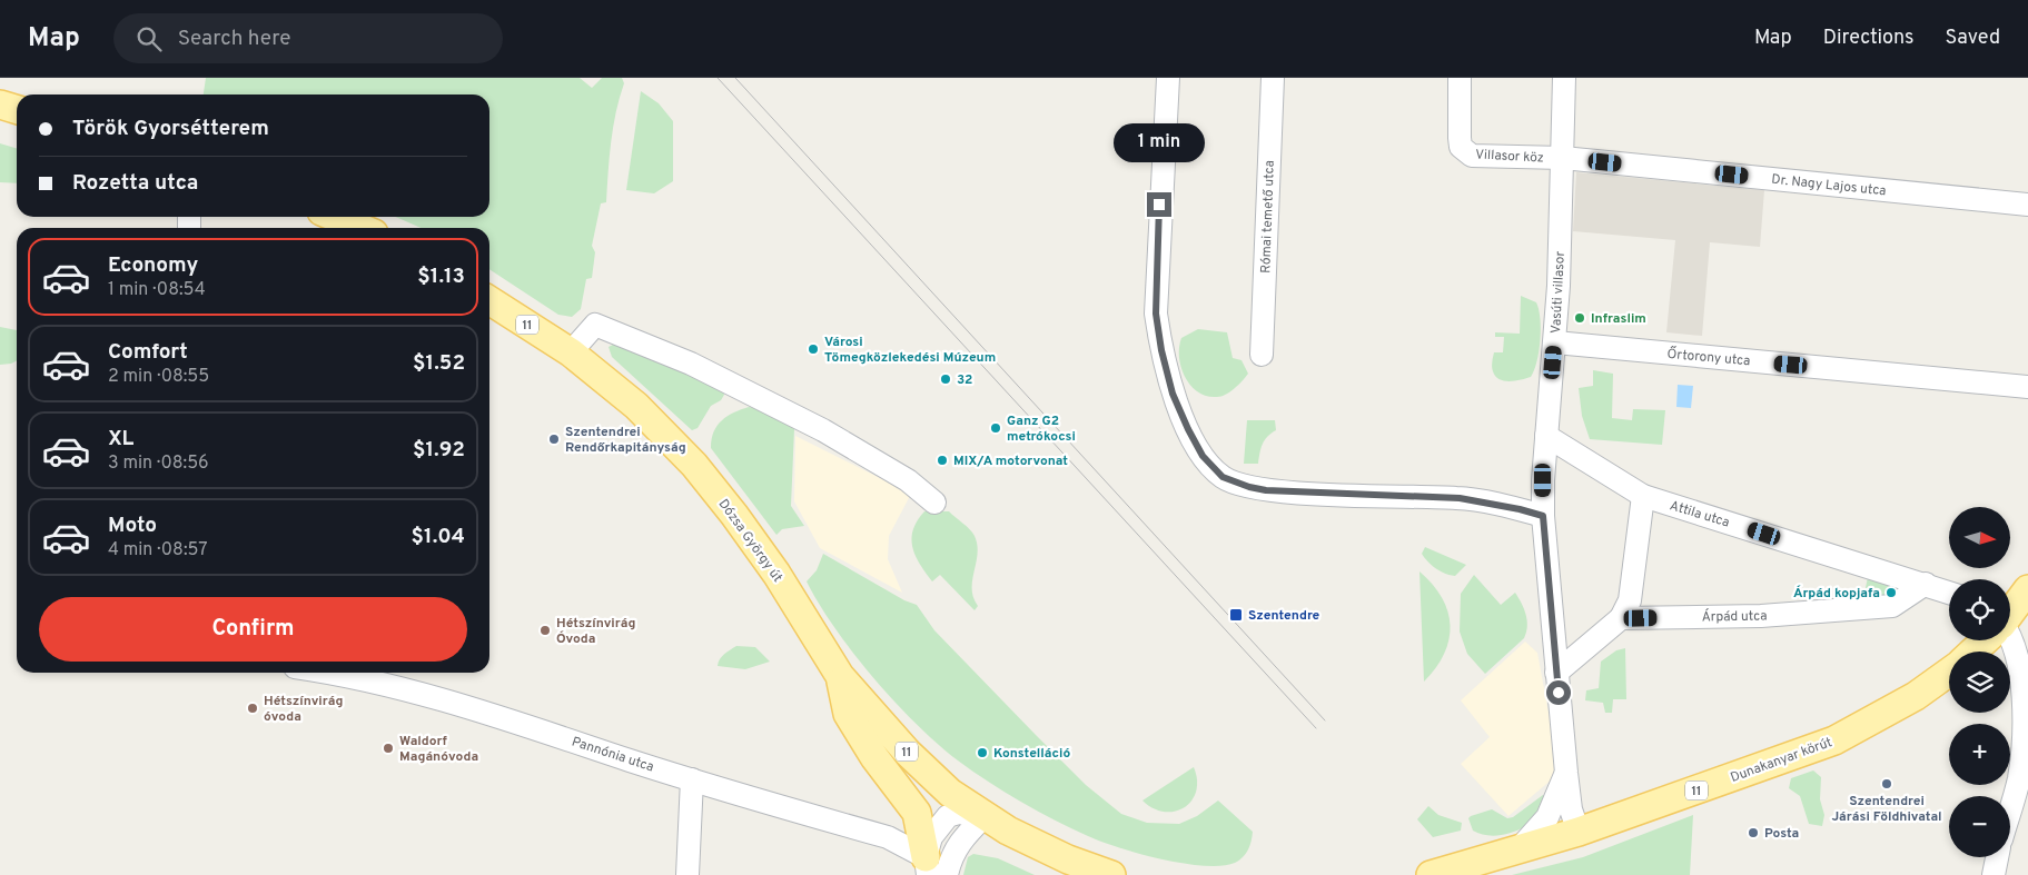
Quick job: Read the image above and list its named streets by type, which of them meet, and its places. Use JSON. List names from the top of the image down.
{
  "streets": {
    "main road": ["11", "Dózsa György út", "Dunakanyar körút"],
    "street": [
      "Villasor köz",
      "Dr. Nagy Lajos utca",
      "Római temető utca",
      "Vasúti villasor",
      "Őrtorony utca",
      "Attila utca",
      "Árpád utca",
      "Pannónia utca"
    ]
  },
  "crossings": [
    ["Villasor köz", "Dr. Nagy Lajos utca"],
    ["Villasor köz", "Vasúti villasor"],
    ["Dr. Nagy Lajos utca", "Vasúti villasor"],
    ["Vasúti villasor", "Őrtorony utca"],
    ["Vasúti villasor", "Attila utca"],
    ["Vasúti villasor", "Dunakanyar körút"],
    ["11", "Dózsa György út"],
    ["Attila utca", "Árpád utca"]
  ],
  "places": {
    "other": [
      "Infraslim",
      "Városi Tömegközlekedési Múzeum",
      "32",
      "Ganz G2 metrókocsi",
      "Szentendrei Rendőrkapitányság",
      "MIX/A motorvonat",
      "Árpád kopjafa",
      "Hétszínvirág Óvoda",
      "Hétszínvirág óvoda",
      "Waldorf Magánóvoda",
      "Konstelláció",
      "Szentendrei Járási Földhivatal",
      "Posta"
    ],
    "transit": ["Szentendre"]
  },
  "north": "right",
  "page": {
    "header": "Map",
    "search": "Search here",
    "nav": ["Map", "Directions", "Saved"],
    "banner": ["Török Gyorsétterem", "Rozetta utca"],
    "bubble": "1 min",
    "list": [
      {
        "name": "Economy",
        "note": "1 min · 08:54",
        "value": "$1.13"
      },
      {
        "name": "Comfort",
        "note": "2 min · 08:55",
        "value": "$1.52"
      },
      {
        "name": "XL",
        "note": "3 min · 08:56",
        "value": "$1.92"
      },
      {
        "name": "Moto",
        "note": "4 min · 08:57",
        "value": "$1.04"
      }
    ],
    "map_buttons": ["+", "−"],
    "buttons": "Confirm"
  }
}
